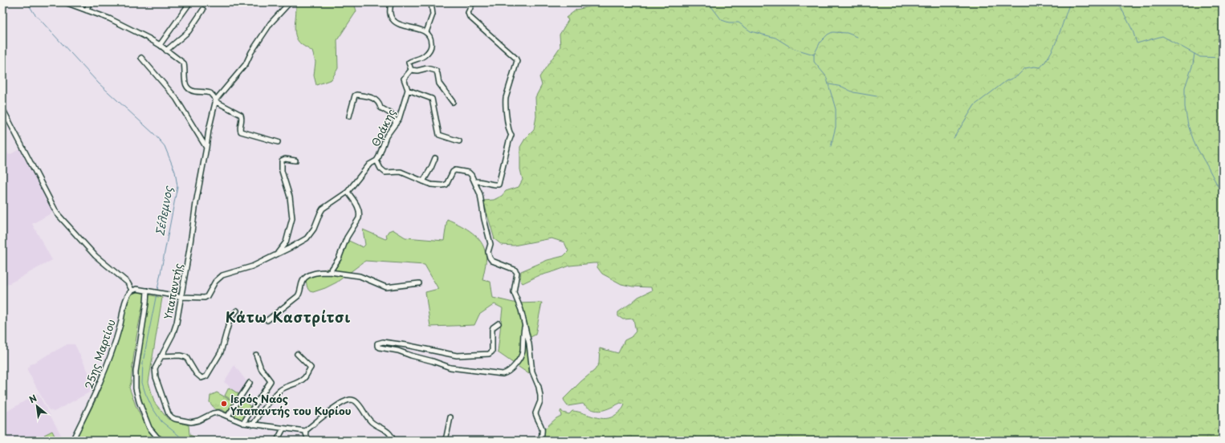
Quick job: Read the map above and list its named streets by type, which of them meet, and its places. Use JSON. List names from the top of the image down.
{
  "streets": {
    "street": ["Θράκης", "Υπαπαντής", "25ης Μαρτίου"]
  },
  "districts": ["Κάτω Καστρίτσι"],
  "water": ["Σέλεμνος"],
  "places": ["Ιερός Ναός Υπαπαντής του Κυρίου"],
  "north": "top left"
}
